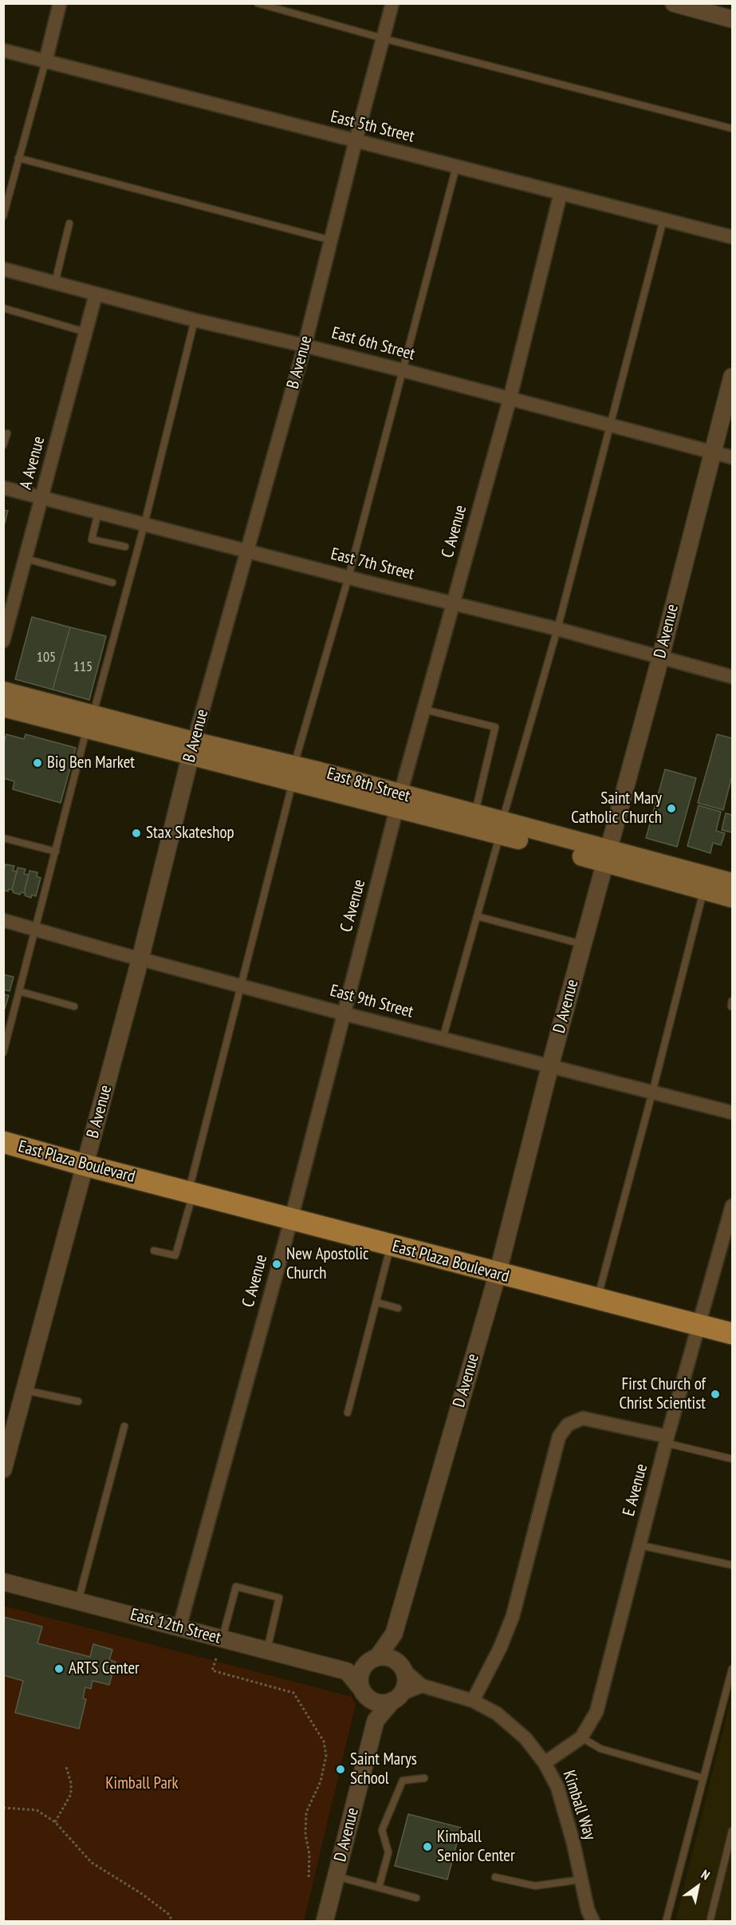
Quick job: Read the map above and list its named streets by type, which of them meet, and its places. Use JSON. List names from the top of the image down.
{
  "streets": {
    "main road": ["East 8th Street", "East Plaza Boulevard"],
    "street": [
      "East 5th Street",
      "East 6th Street",
      "B Avenue",
      "A Avenue",
      "C Avenue",
      "East 7th Street",
      "D Avenue",
      "East 9th Street",
      "E Avenue",
      "East 12th Street",
      "Kimball Way"
    ]
  },
  "crossings": [
    ["East 5th Street", "B Avenue"],
    ["East 5th Street", "C Avenue"],
    ["East 6th Street", "B Avenue"],
    ["East 6th Street", "A Avenue"],
    ["East 6th Street", "C Avenue"],
    ["East 6th Street", "D Avenue"],
    ["B Avenue", "East 7th Street"],
    ["B Avenue", "East 8th Street"],
    ["B Avenue", "East 9th Street"],
    ["B Avenue", "East Plaza Boulevard"],
    ["A Avenue", "East 7th Street"],
    ["C Avenue", "East 7th Street"],
    ["C Avenue", "East 8th Street"],
    ["C Avenue", "East 9th Street"],
    ["C Avenue", "East Plaza Boulevard"],
    ["C Avenue", "East 12th Street"],
    ["East 7th Street", "D Avenue"],
    ["D Avenue", "East 8th Street"],
    ["D Avenue", "East 9th Street"],
    ["D Avenue", "East Plaza Boulevard"],
    ["D Avenue", "Kimball Way"],
    ["East Plaza Boulevard", "E Avenue"],
    ["E Avenue", "Kimball Way"]
  ],
  "parks": ["Kimball Park"],
  "places": [
    "Big Ben Market",
    "Saint Mary Catholic Church",
    "Stax Skateshop",
    "New Apostolic Church",
    "First Church of Christ Scientist",
    "ARTS Center",
    "Saint Marys School",
    "Kimball Senior Center"
  ],
  "house_numbers": ["105", "115"],
  "north": "top right"
}
